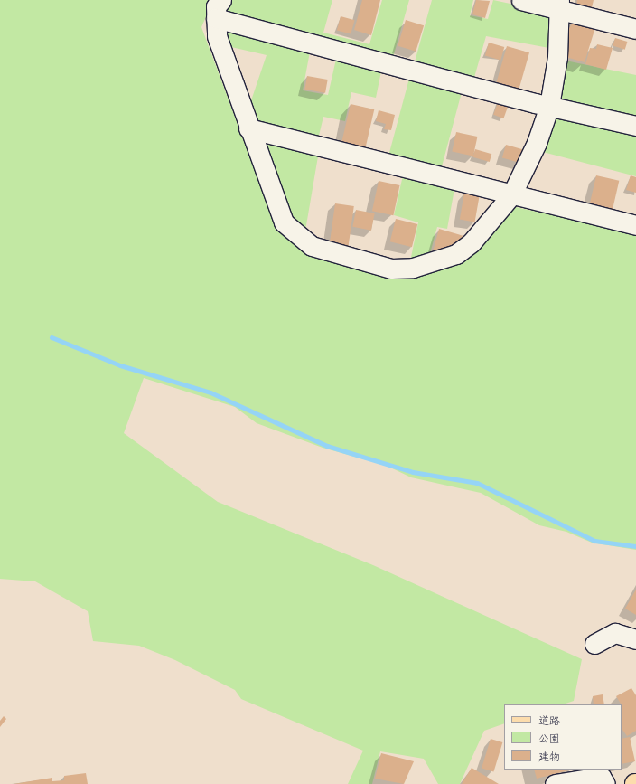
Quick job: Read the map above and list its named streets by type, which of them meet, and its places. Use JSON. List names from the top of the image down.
{
  "legend": ["道路", "公園", "建物"]
}
